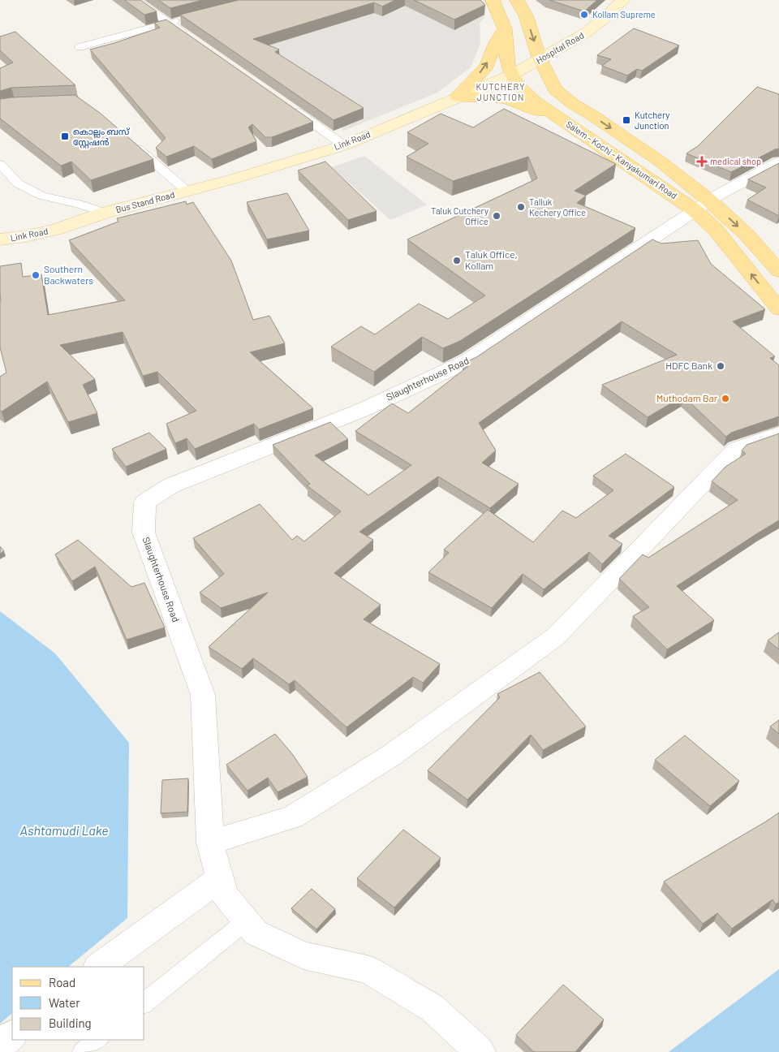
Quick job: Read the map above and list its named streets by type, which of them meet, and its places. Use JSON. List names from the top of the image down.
{
  "streets": {
    "main road": [
      "Hospital Road",
      "Link Road",
      "Salem - Kochi - Kanyakumari Road",
      "Bus Stand Road"
    ],
    "street": ["Slaughterhouse Road"]
  },
  "crossings": [
    ["Hospital Road", "Link Road"],
    ["Hospital Road", "Salem - Kochi - Kanyakumari Road"],
    ["Link Road", "Salem - Kochi - Kanyakumari Road"],
    ["Link Road", "Bus Stand Road"],
    ["Salem - Kochi - Kanyakumari Road", "Slaughterhouse Road"]
  ],
  "districts": ["KUTCHERY JUNCTION"],
  "water": ["Ashtamudi Lake"],
  "places": {
    "other": [
      "Kollam Supreme",
      "Talluk Kechery Office",
      "Taluk Cutchery Office",
      "Taluk Office, Kollam",
      "Southern Backwaters",
      "HDFC Bank",
      "Muthodam Bar"
    ],
    "transit": ["Kutchery Junction", "കൊല്ലം ബസ് സ്റ്റേഷൻ"],
    "health": ["medical shop"]
  },
  "legend": ["Road", "Water", "Building"]
}
